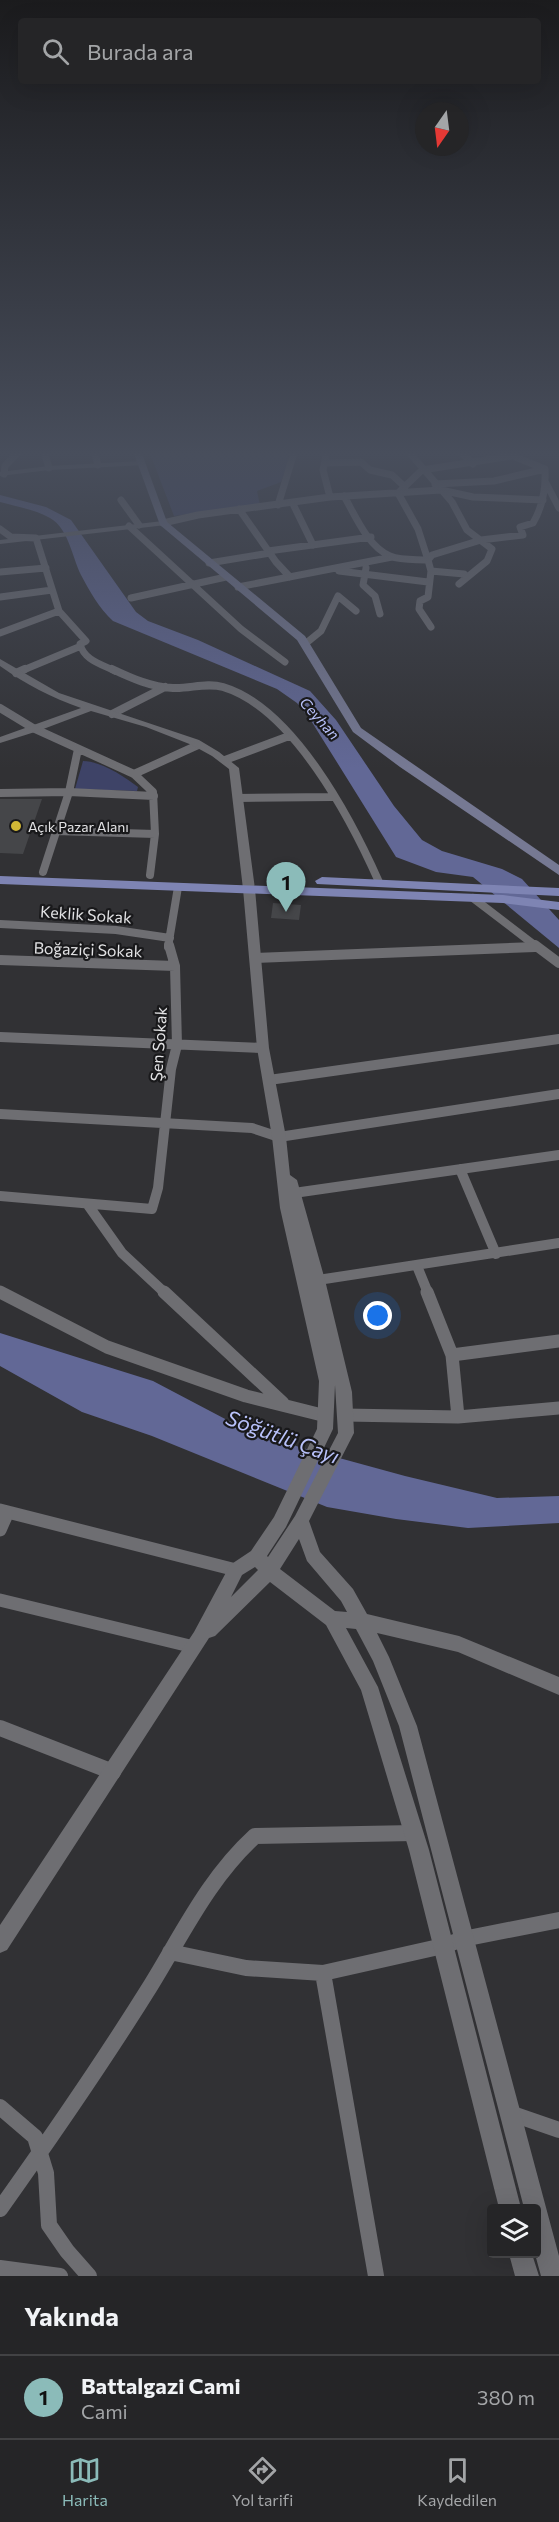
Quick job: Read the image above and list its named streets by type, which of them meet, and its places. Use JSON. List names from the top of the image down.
{
  "streets": {
    "street": ["Keklik Sokak", "Boğaziçi Sokak", "Şen Sokak"]
  },
  "crossings": [
    ["Keklik Sokak", "Şen Sokak"],
    ["Boğaziçi Sokak", "Şen Sokak"]
  ],
  "water": ["Ceyhan", "Söğütlü Çayı"],
  "places": ["Açık Pazar Alanı"],
  "north": "bottom",
  "page": {
    "search": "Burada ara",
    "pins": "1",
    "heading": "Yakında",
    "list": [
      {
        "mark": "1",
        "name": "Battalgazi Cami",
        "note": "Cami",
        "value": "380 m"
      }
    ],
    "nav": ["Harita", "Yol tarifi", "Kaydedilen"]
  }
}
